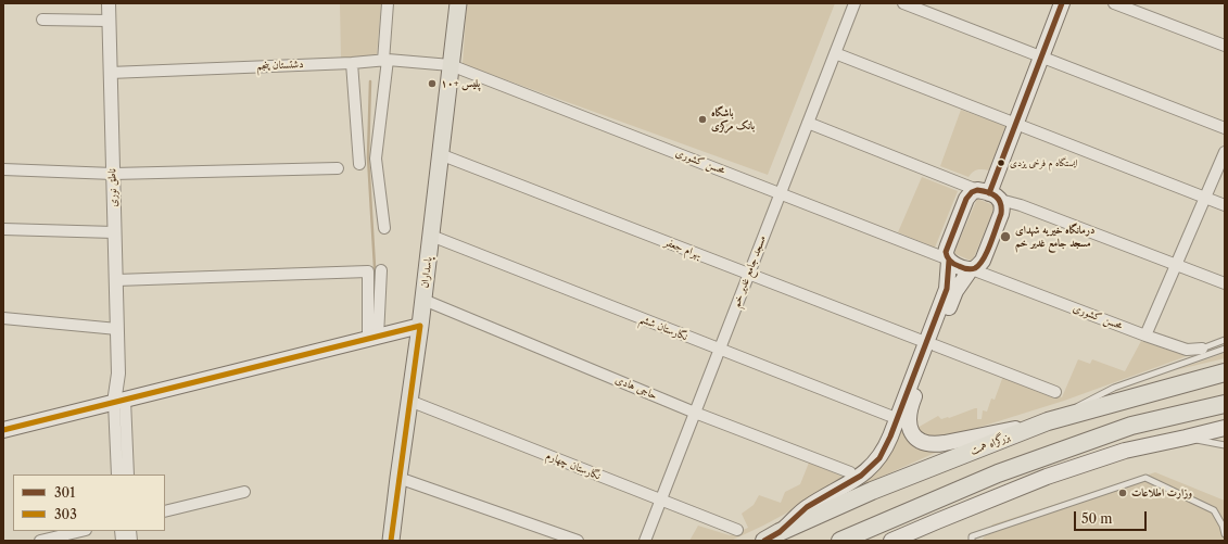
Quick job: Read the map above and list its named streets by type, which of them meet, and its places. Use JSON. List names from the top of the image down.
{
  "streets": {
    "highway": ["بزرگراه همت"],
    "main road": ["پاسداران"],
    "street": [
      "دشتستان پنجم",
      "محسن کشوری",
      "ناطق نوری",
      "بهرام جعفر",
      "مسجد جامع غدیر خم",
      "نگارستان ششم",
      "حاجی هادی",
      "نگارستان چهارم"
    ]
  },
  "crossings": [
    ["دشتستان پنجم", "محسن کشوری"],
    ["دشتستان پنجم", "ناطق نوری"],
    ["دشتستان پنجم", "پاسداران"],
    ["محسن کشوری", "مسجد جامع غدیر خم"],
    ["محسن کشوری", "پاسداران"],
    ["بهرام جعفر", "مسجد جامع غدیر خم"],
    ["بهرام جعفر", "پاسداران"],
    ["مسجد جامع غدیر خم", "نگارستان ششم"],
    ["مسجد جامع غدیر خم", "حاجی هادی"],
    ["مسجد جامع غدیر خم", "نگارستان چهارم"],
    ["پاسداران", "نگارستان ششم"],
    ["پاسداران", "حاجی هادی"],
    ["پاسداران", "نگارستان چهارم"]
  ],
  "places": [
    "پلیس +۱۰",
    "باشگاه بانک مرکزی",
    "ایستگاه م فرخی یزدی",
    "درمانگاه خیریه شهدای مسجد جامع غدیر خم",
    "وزارت اطلاعات"
  ],
  "lines": ["transit line 301", "transit line 303"],
  "legend": ["301", "303"],
  "scale_bar": "50 m"
}
